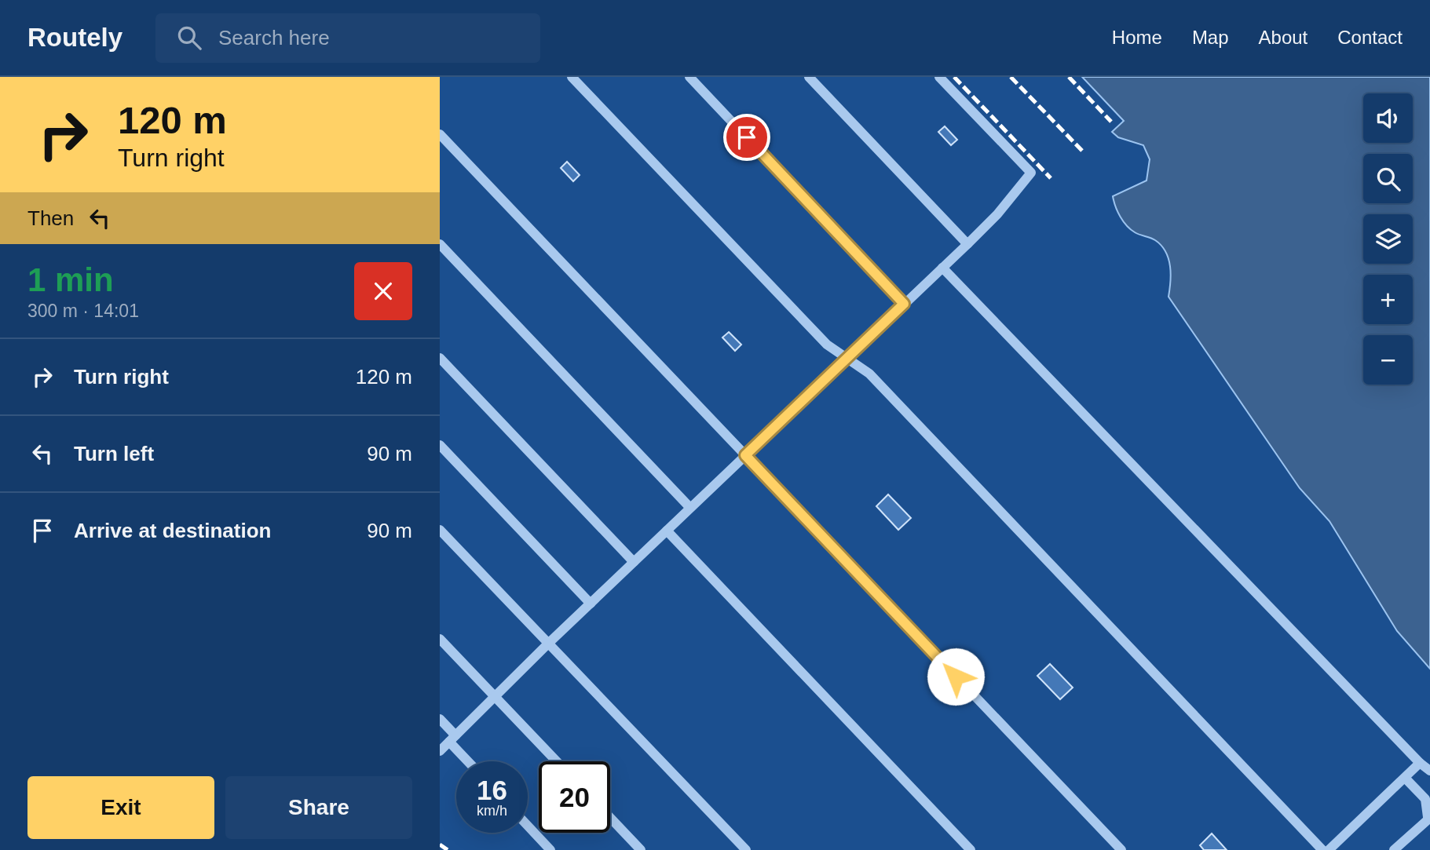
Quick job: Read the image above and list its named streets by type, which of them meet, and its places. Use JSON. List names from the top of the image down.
{
  "page": {
    "header": "Routely",
    "search": "Search here",
    "nav": [
      "Home",
      "Map",
      "About",
      "Contact"
    ],
    "turn": ["120 m", "Turn right"],
    "map_buttons": ["+", "−"],
    "then": "Then",
    "heading": ["1 min", "300 m · 14:01"],
    "list": [
      {
        "name": "Turn right",
        "value": "120 m"
      },
      {
        "name": "Turn left",
        "value": "90 m"
      },
      {
        "name": "Arrive at destination",
        "value": "90 m"
      }
    ],
    "speed": "16 km/h",
    "limit": "20",
    "buttons": ["Exit", "Share"]
  }
}
